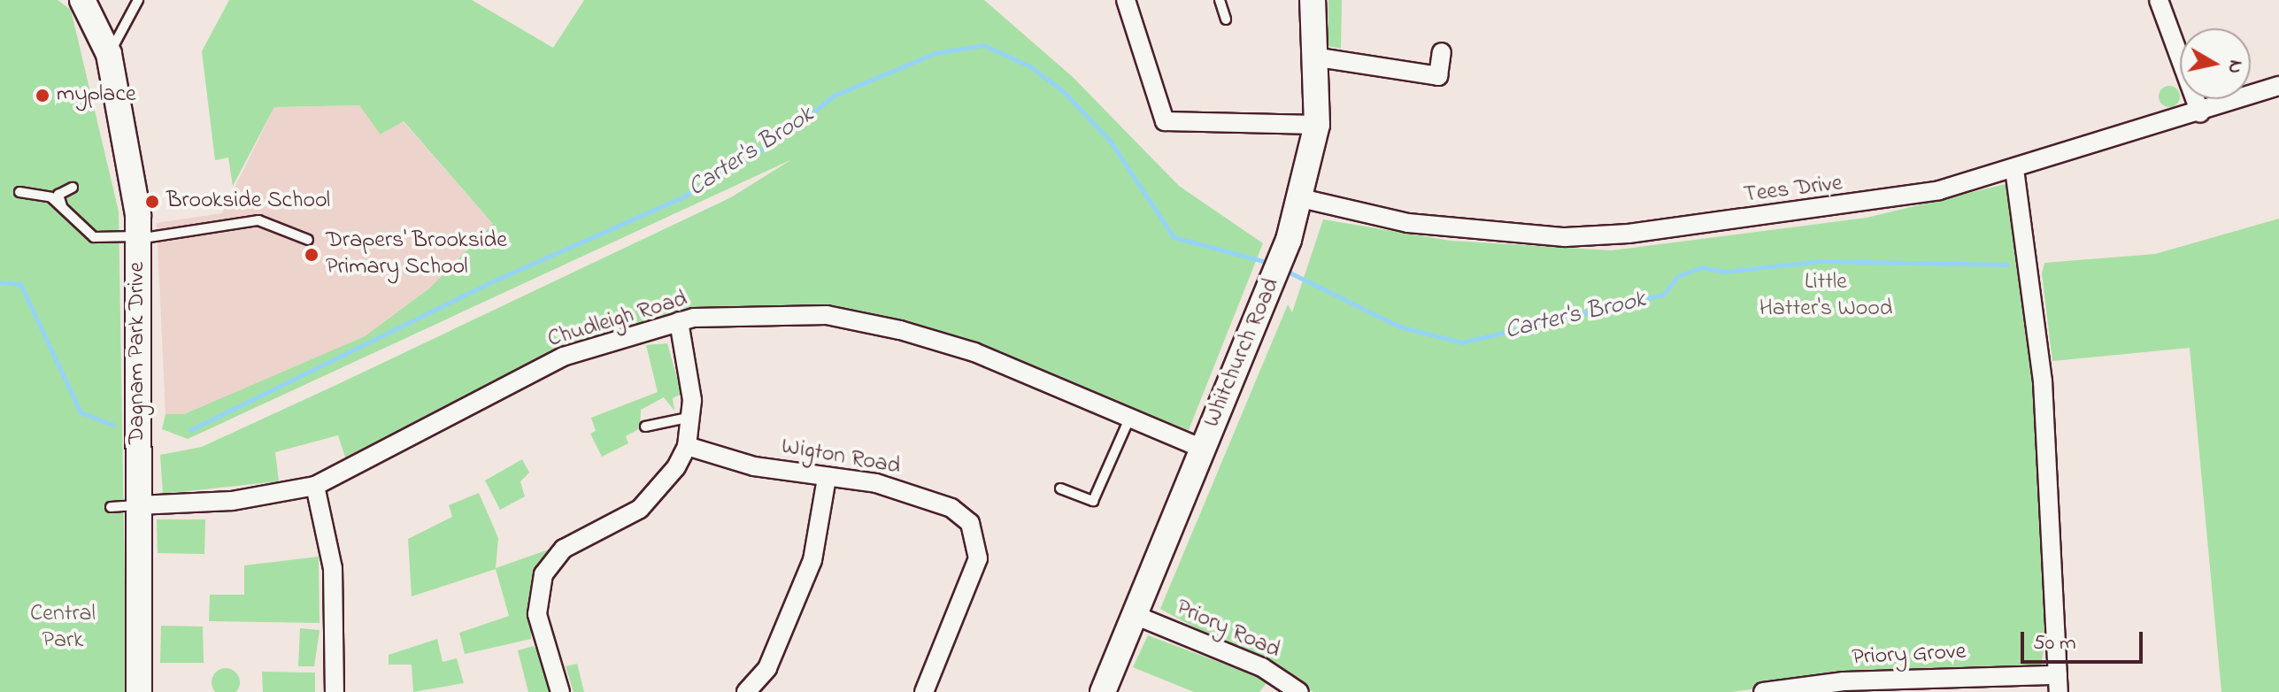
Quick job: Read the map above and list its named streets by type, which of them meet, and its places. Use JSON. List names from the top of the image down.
{
  "streets": {
    "street": [
      "Tees Drive",
      "Chudleigh Road",
      "Dagnam Park Drive",
      "Whitchurch Road",
      "Wigton Road",
      "Priory Road",
      "Priory Grove"
    ]
  },
  "crossings": [
    ["Tees Drive", "Whitchurch Road"],
    ["Chudleigh Road", "Dagnam Park Drive"],
    ["Chudleigh Road", "Whitchurch Road"],
    ["Whitchurch Road", "Priory Road"]
  ],
  "water": ["Carter's Brook"],
  "parks": ["Little Hatter's Wood", "Central Park"],
  "places": ["myplace", "Brookside School", "Drapers' Brookside Primary School"],
  "scale_bar": "50 m",
  "north": "right"
}
